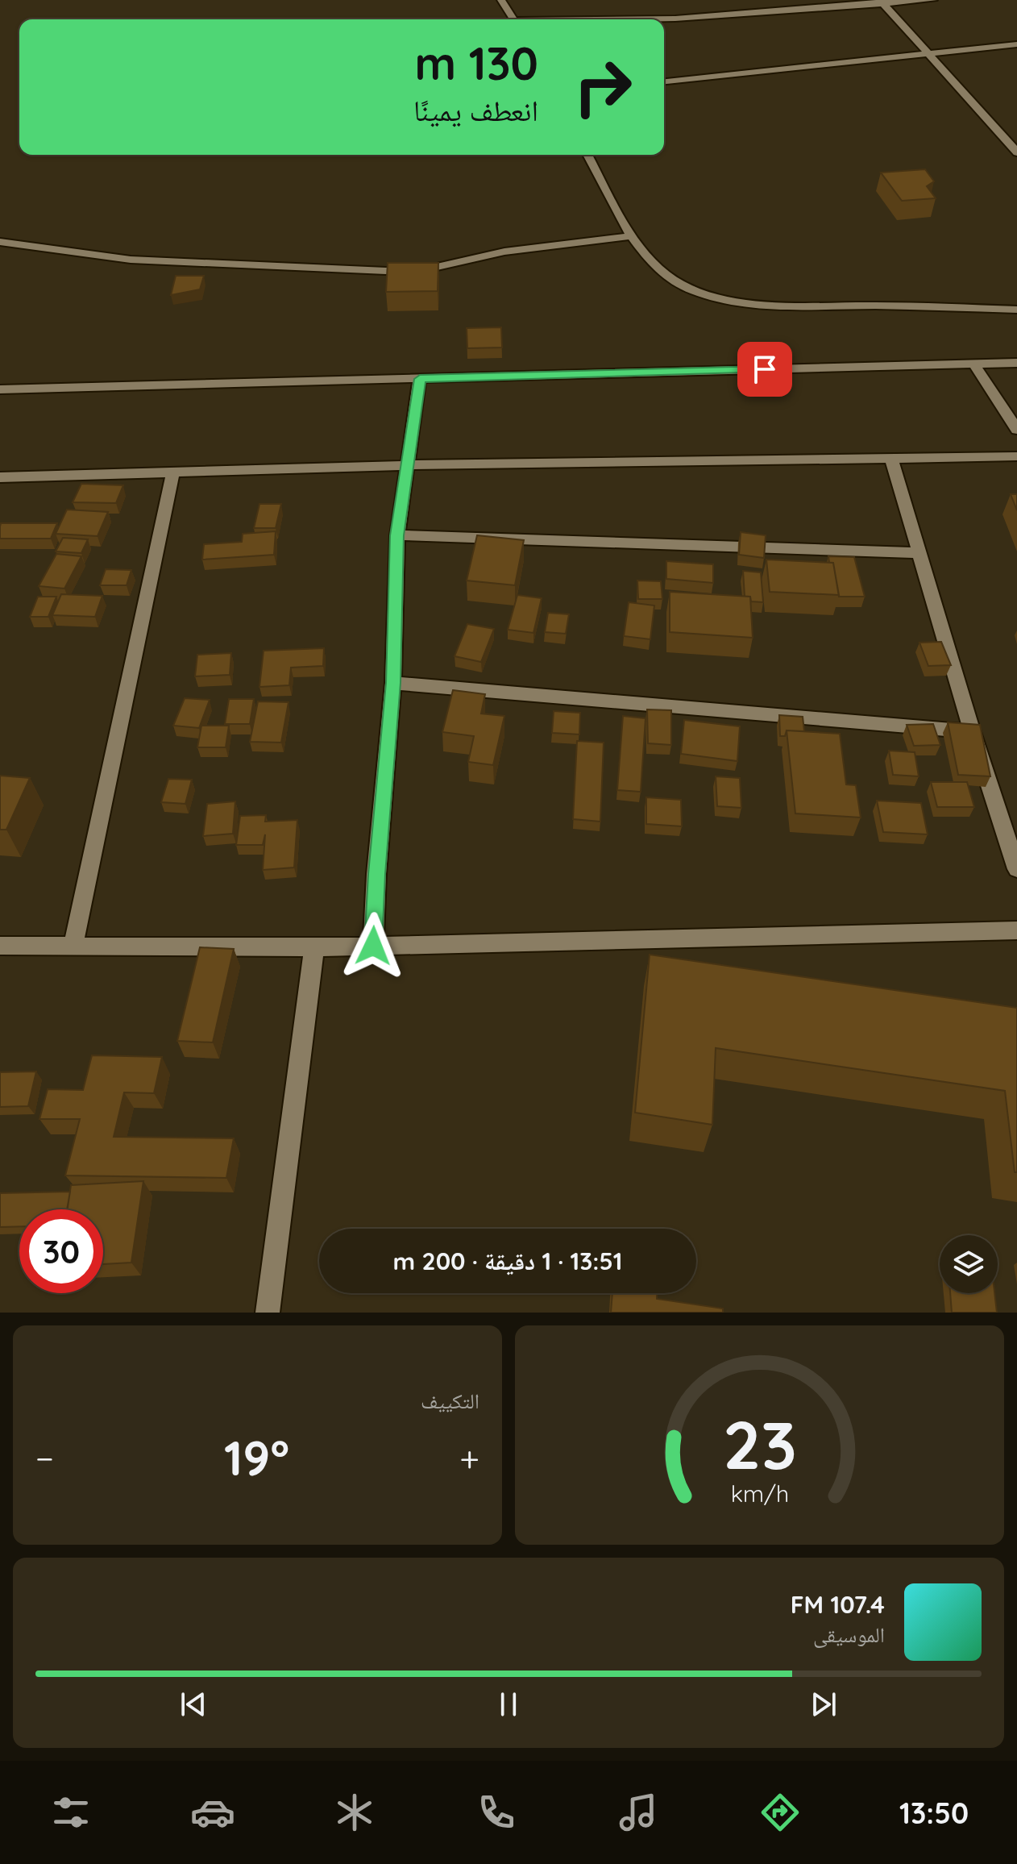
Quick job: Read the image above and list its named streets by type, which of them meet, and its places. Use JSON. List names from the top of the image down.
{
  "page": {
    "turn": ["130 m", "انعطف يمينًا"],
    "limit": "30",
    "trip": "13:51 · 1 دقيقة · 200 m",
    "tile": "التكييف",
    "heat": ["−", "19°", "+"],
    "song": ["107.4 FM", "الموسيقى"],
    "tabs": "13:50",
    "gauge": ["23", "km/h"]
  }
}
